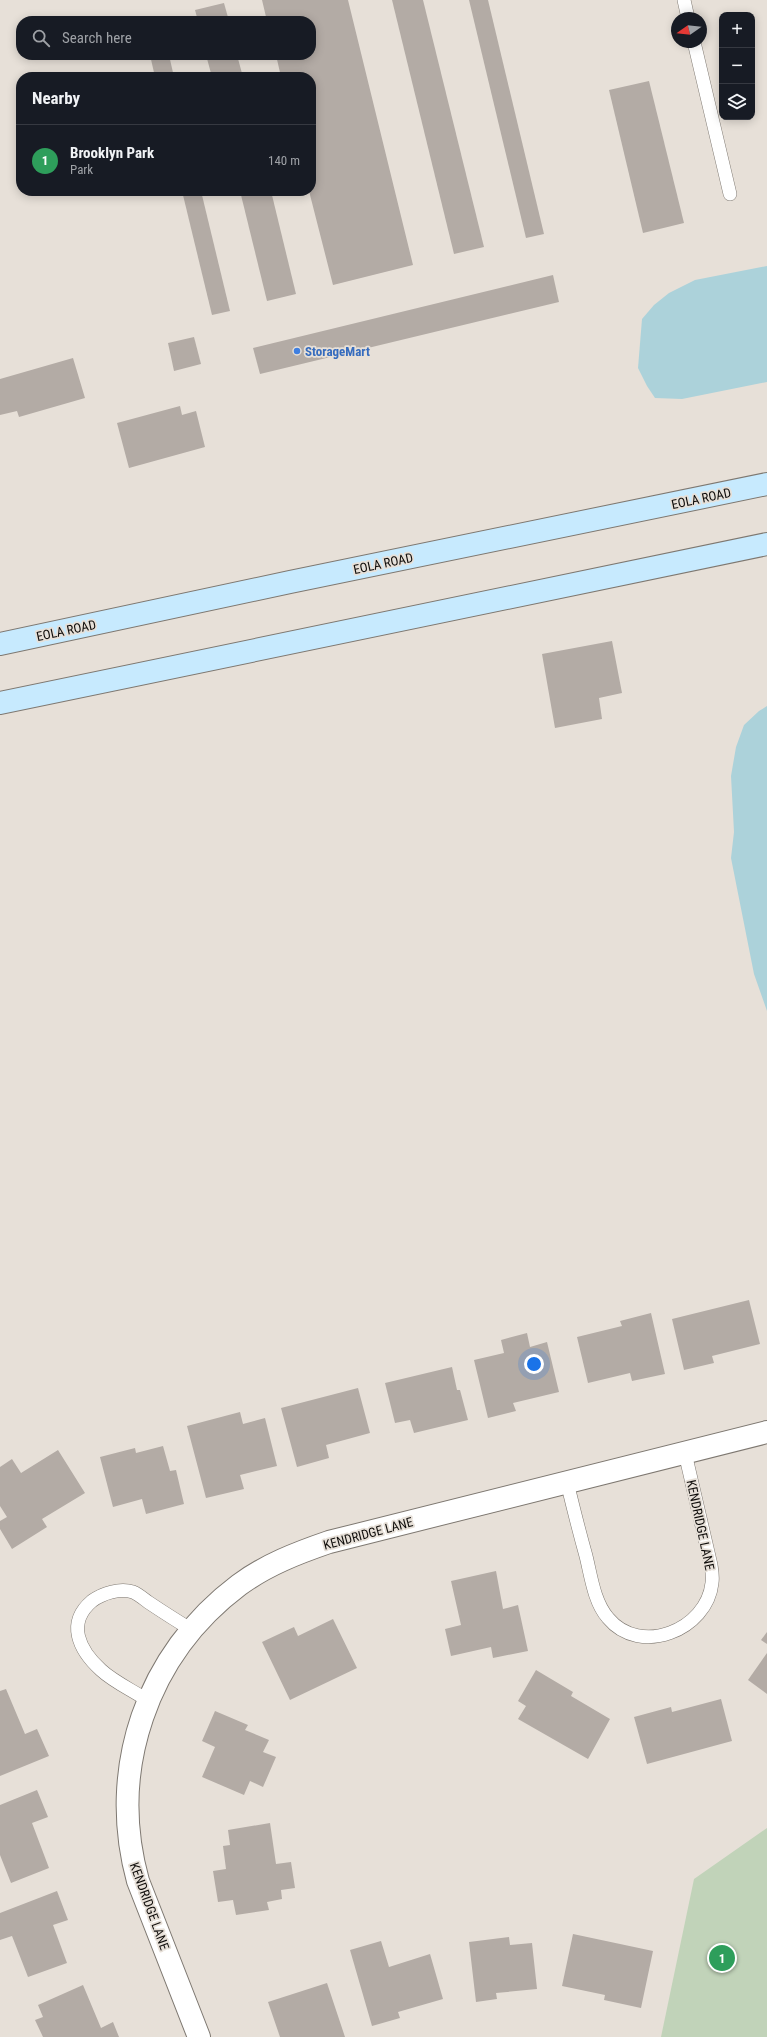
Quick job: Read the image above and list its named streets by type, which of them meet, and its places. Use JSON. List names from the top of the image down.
{
  "streets": {
    "main road": ["EOLA ROAD"],
    "street": ["KENDRIDGE LANE"]
  },
  "places": ["StorageMart"],
  "north": "left",
  "page": {
    "map_buttons": ["+", "−"],
    "search": "Search here",
    "heading": "Nearby",
    "list": [
      {
        "mark": "1",
        "name": "Brooklyn Park",
        "note": "Park",
        "value": "140 m"
      }
    ],
    "pins": "1"
  }
}
